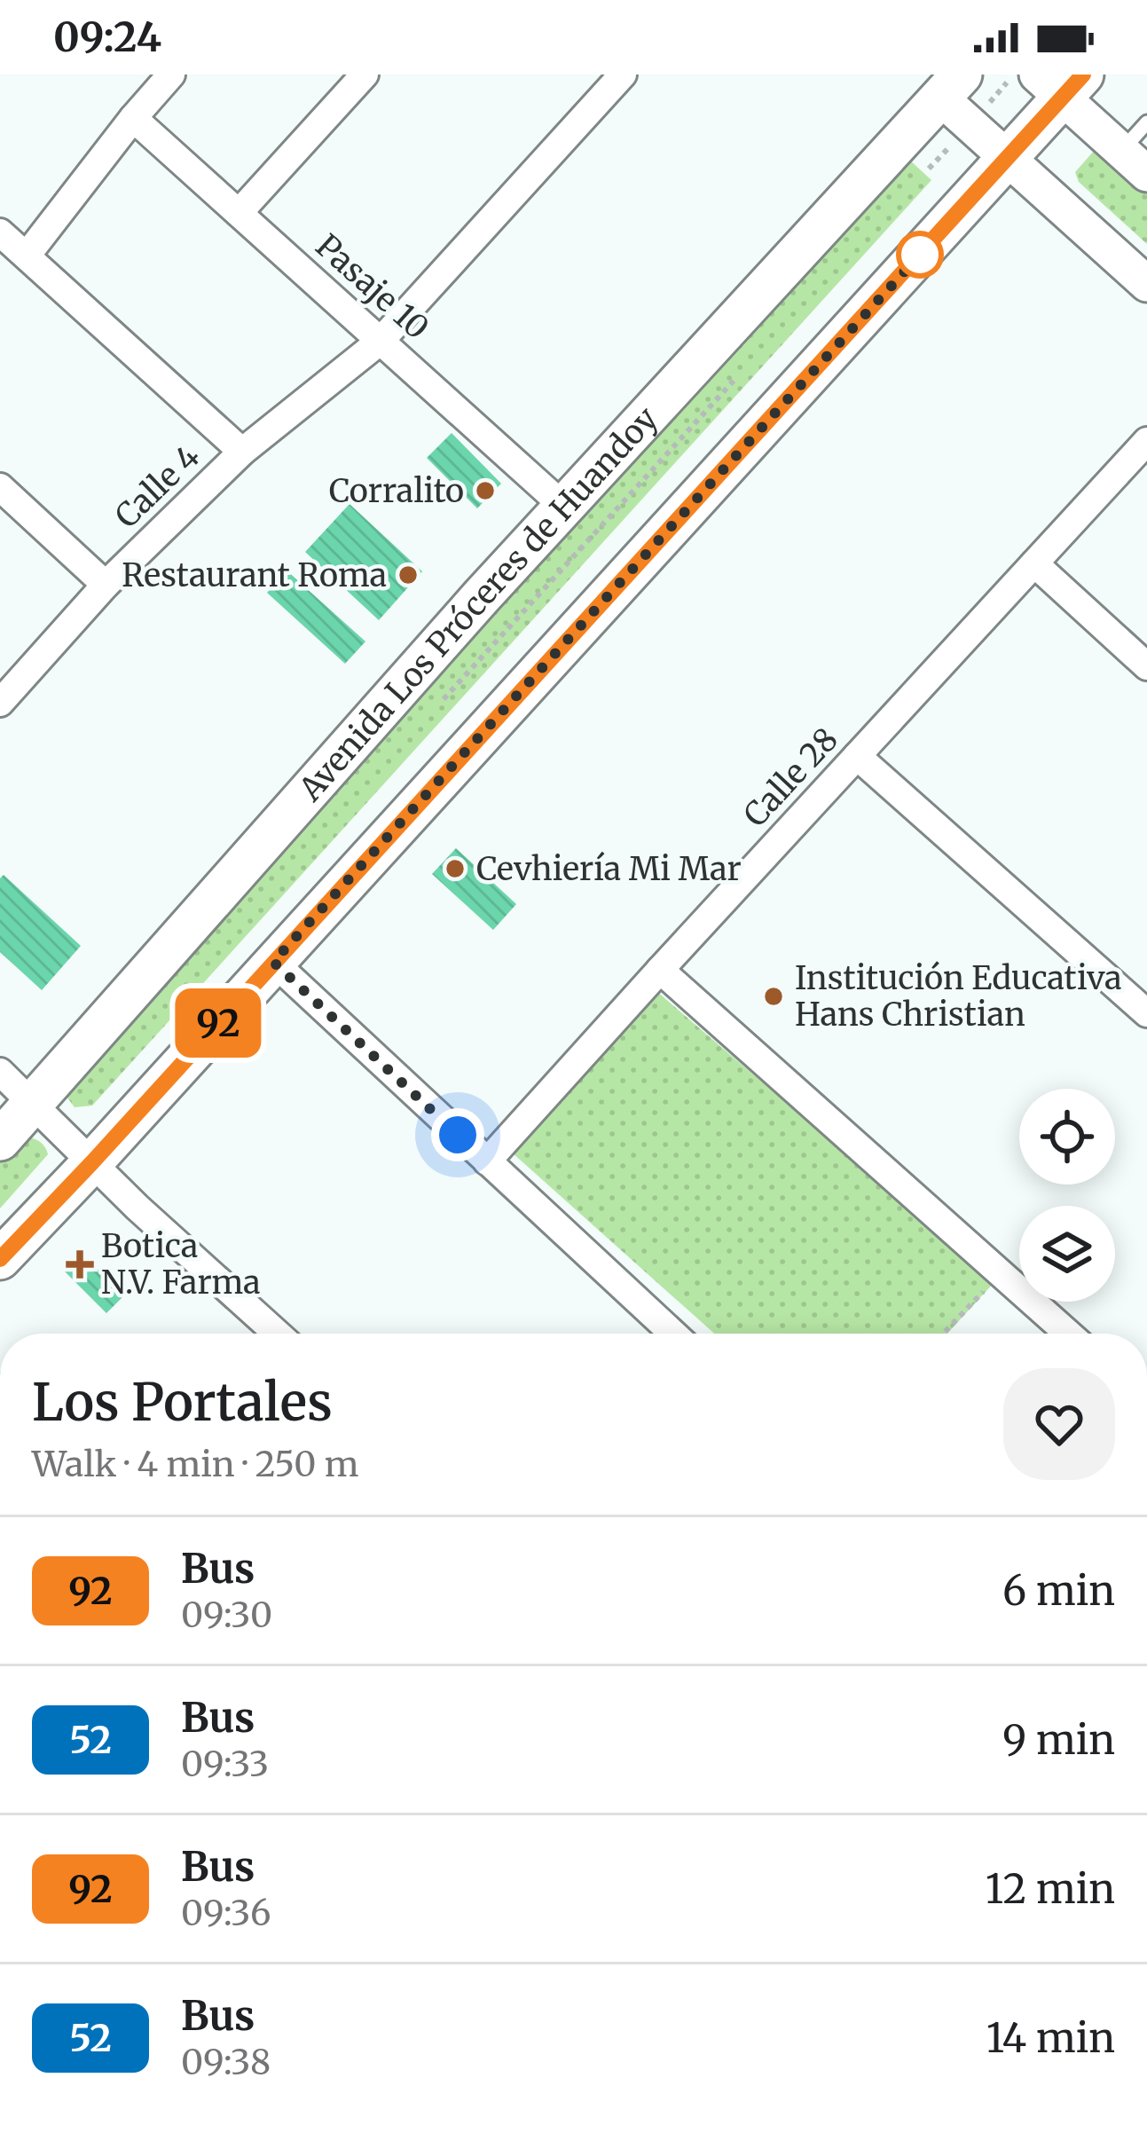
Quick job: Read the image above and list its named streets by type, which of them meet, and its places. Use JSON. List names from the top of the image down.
{
  "streets": {
    "main road": ["Avenida Los Próceres de Huandoy"],
    "street": ["Pasaje 10", "Calle 4", "Calle 28"]
  },
  "crossings": [
    ["Pasaje 10", "Calle 4"],
    ["Pasaje 10", "Avenida Los Próceres de Huandoy"]
  ],
  "places": {
    "other": [
      "Corralito",
      "Restaurant Roma",
      "Cevhiería Mi Mar",
      "Institución Educativa Hans Christian"
    ],
    "health": ["Botica N.V. Farma"]
  },
  "lines": ["bus line 92"],
  "page": {
    "status": "09:24",
    "on_map": "92",
    "heading": ["Los Portales", "Walk · 4 min · 250 m"],
    "list": [
      {
        "mark": "92",
        "name": "Bus",
        "note": "09:30",
        "value": "6 min"
      },
      {
        "mark": "52",
        "name": "Bus",
        "note": "09:33",
        "value": "9 min"
      },
      {
        "mark": "92",
        "name": "Bus",
        "note": "09:36",
        "value": "12 min"
      },
      {
        "mark": "52",
        "name": "Bus",
        "note": "09:38",
        "value": "14 min"
      }
    ]
  }
}
